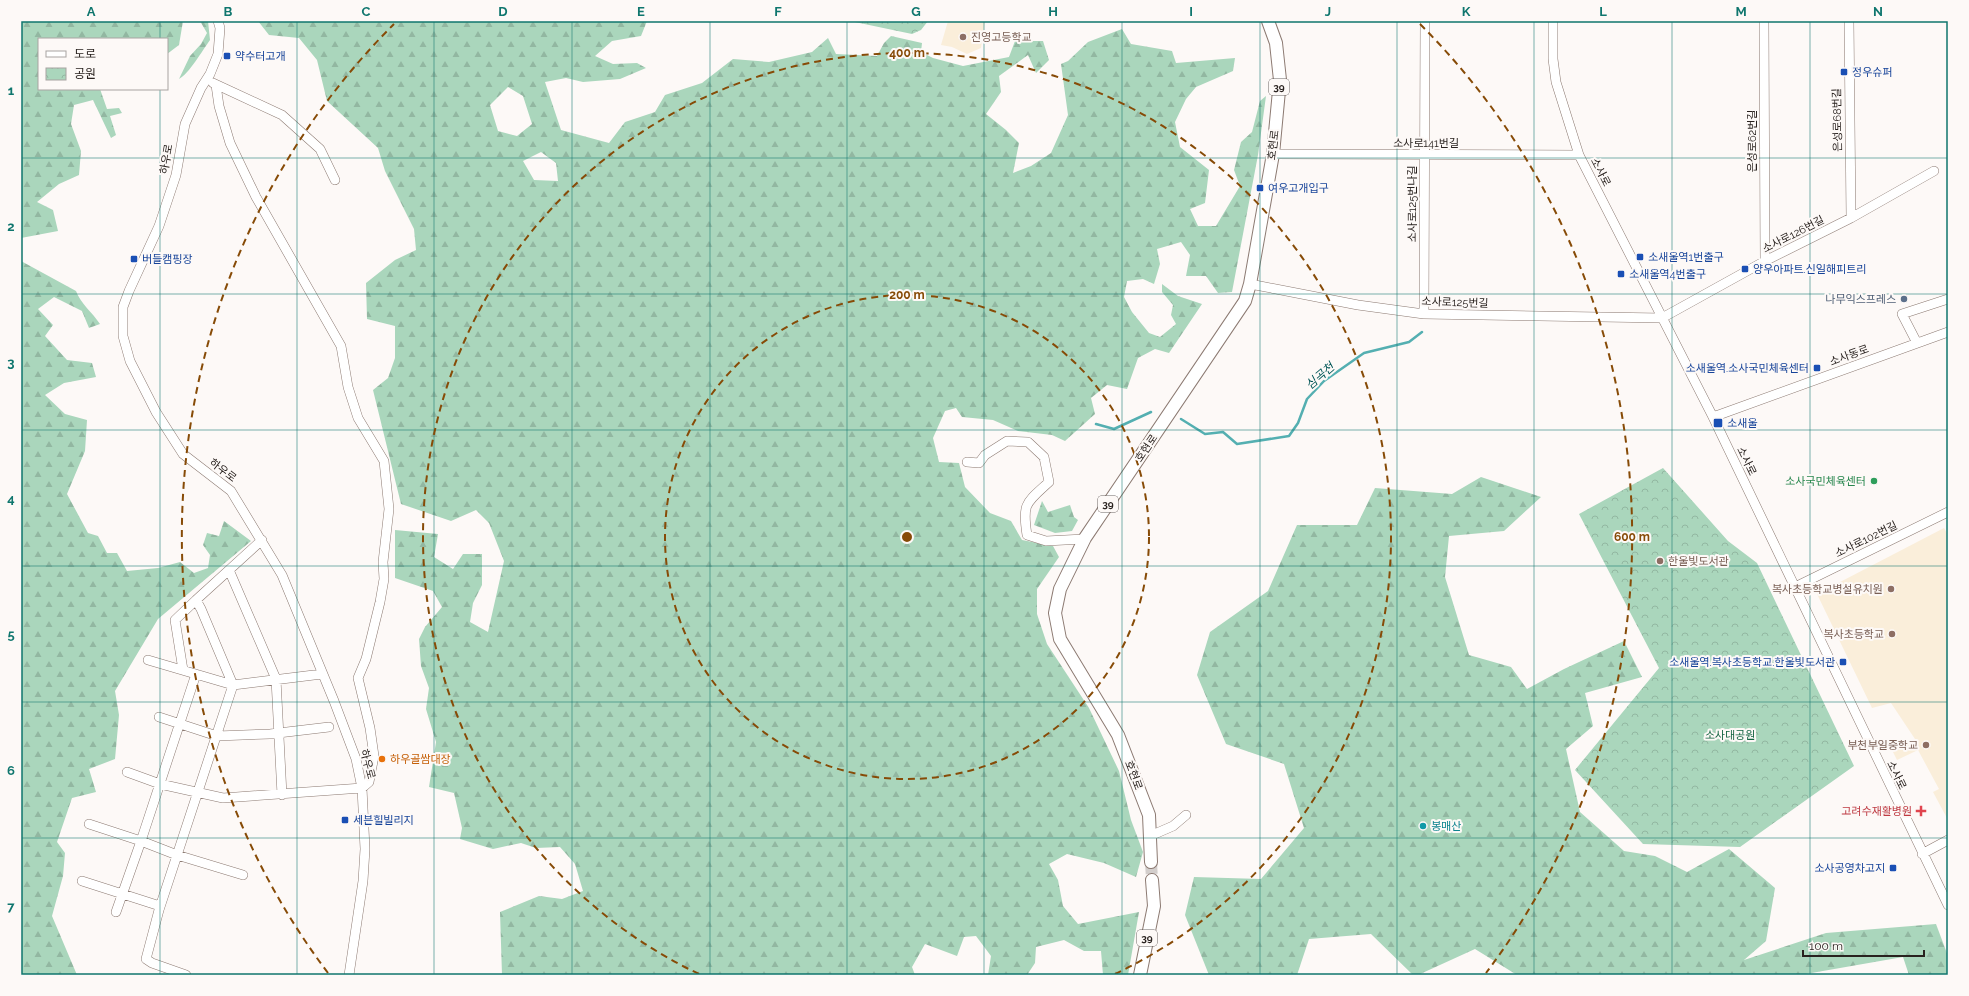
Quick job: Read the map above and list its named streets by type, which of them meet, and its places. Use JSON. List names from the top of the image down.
{
  "streets": {
    "main road": ["39", "호현로"],
    "street": [
      "은성로68번길",
      "은성로62번길",
      "소사로141번길",
      "하우로",
      "소사로",
      "소사로125번나길",
      "소사로126번길",
      "소사로125번길",
      "소사동로",
      "소사로102번길"
    ]
  },
  "crossings": [
    ["은성로68번길", "소사로126번길"],
    ["은성로62번길", "소사로126번길"],
    ["소사로141번길", "호현로"],
    ["소사로141번길", "소사로"],
    ["소사로141번길", "소사로125번나길"],
    ["호현로", "소사로125번길"],
    ["소사로", "소사로126번길"],
    ["소사로", "소사로125번길"],
    ["소사로", "소사동로"],
    ["소사로", "소사로102번길"],
    ["소사로125번나길", "소사로125번길"],
    ["소사로126번길", "소사로125번길"]
  ],
  "water": ["심곡천"],
  "parks": ["소사대공원"],
  "places": {
    "other": [
      "진영고등학교",
      "나무익스프레스",
      "소사국민체육센터",
      "한울빛도서관",
      "복사초등학교병설유치원",
      "복사초등학교",
      "부천부일중학교",
      "하우골쌈대장",
      "봉매산"
    ],
    "transit": [
      "약수터고개",
      "정우슈퍼",
      "여우고개입구",
      "소새울역1번출구",
      "버들캠핑장",
      "양우아파트.신일해피트리",
      "소새울역4번출구",
      "소새울역.소사국민체육센터",
      "소새울",
      "소새울역.복사초등학교.한울빛도서관",
      "세븐힐빌리지",
      "소사공영차고지"
    ],
    "health": ["고려수재활병원"]
  },
  "legend": ["도로", "공원"],
  "scale_bar": "100 m",
  "grid": {
    "columns": [
      "A",
      "B",
      "C",
      "D",
      "E",
      "F",
      "G",
      "H",
      "I",
      "J",
      "K",
      "L",
      "M",
      "N"
    ],
    "rows": [
      "1",
      "2",
      "3",
      "4",
      "5",
      "6",
      "7"
    ]
  },
  "rings": ["400 m", "200 m", "600 m"]
}
